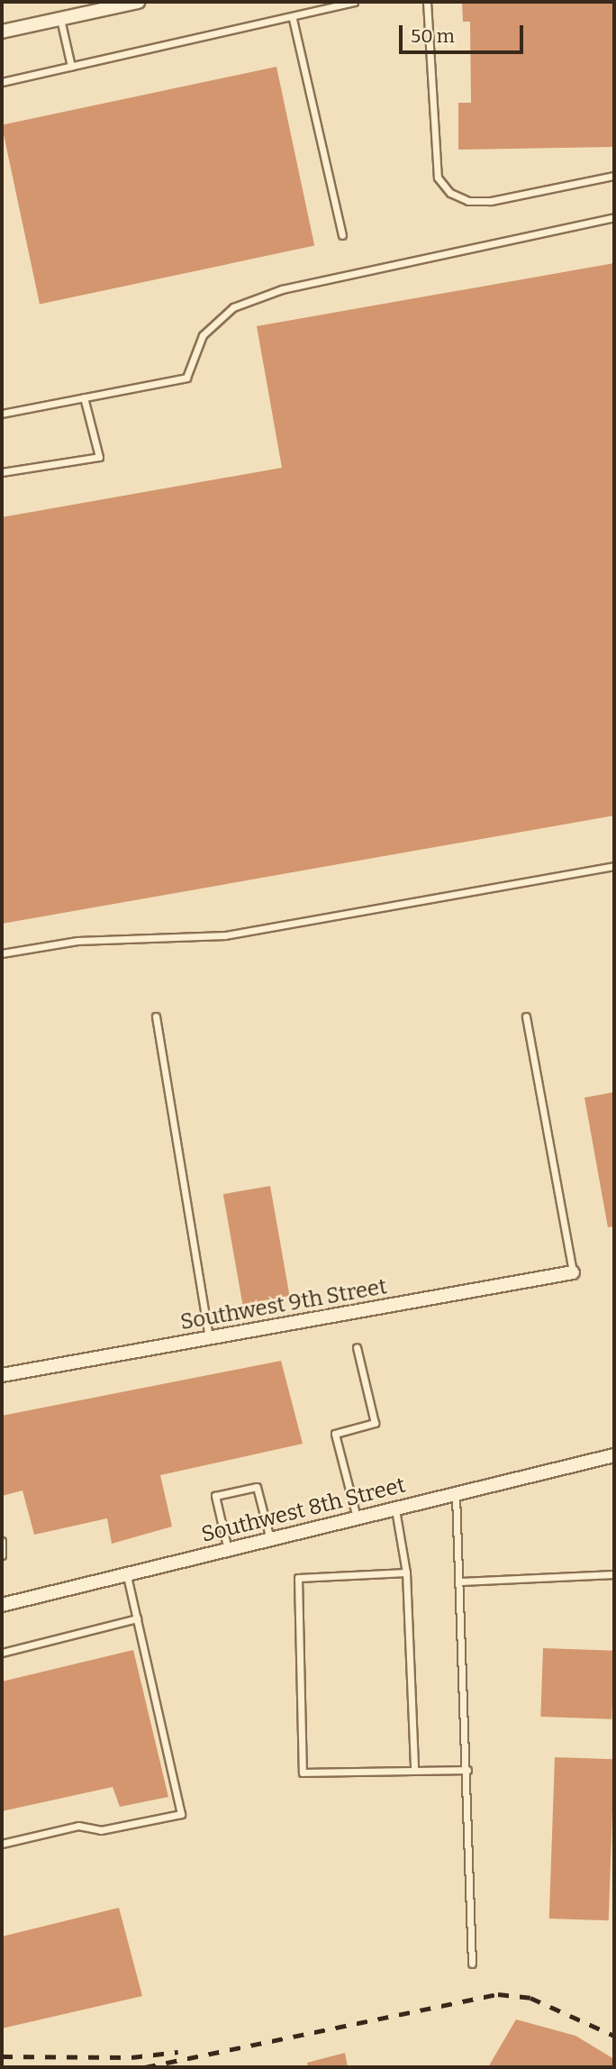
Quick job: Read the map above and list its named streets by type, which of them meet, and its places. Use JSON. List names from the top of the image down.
{
  "streets": {
    "street": ["Southwest 9th Street", "Southwest 8th Street"]
  },
  "scale_bar": "50 m"
}
